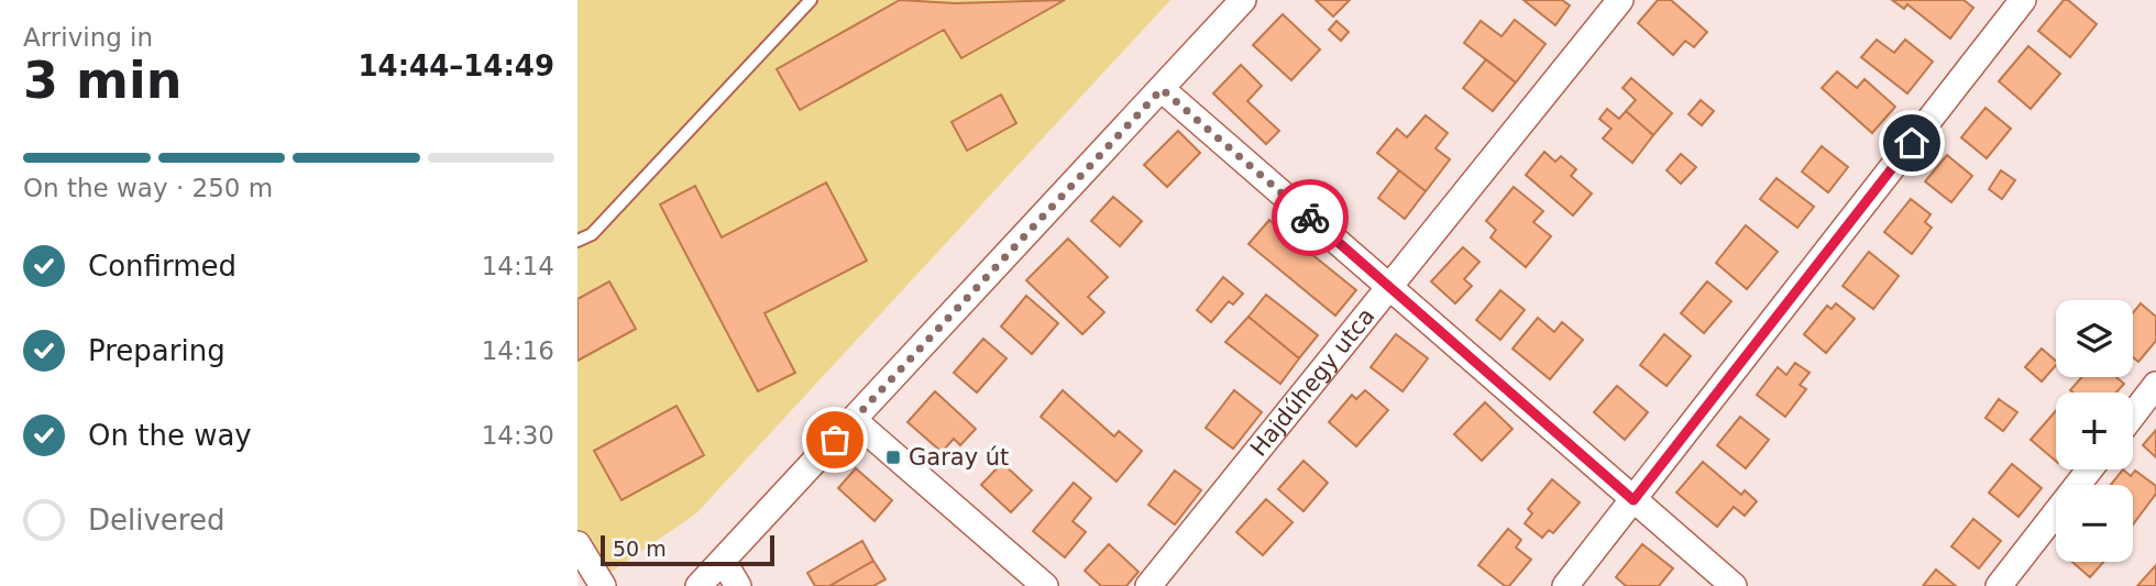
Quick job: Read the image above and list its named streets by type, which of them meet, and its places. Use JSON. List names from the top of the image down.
{
  "streets": {
    "street": ["Hajdúhegy utca"]
  },
  "places": {
    "transit": ["Garay út"]
  },
  "scale_bar": "50 m",
  "page": {
    "heading": ["3 min", "Arriving in", "14:44–14:49"],
    "bar": "On the way · 250 m",
    "list": [
      ["Confirmed", "14:14"],
      ["Preparing", "14:16"],
      ["On the way", "14:30"],
      "Delivered"
    ],
    "map_buttons": ["+", "−"],
    "scale": "50 m"
  }
}
